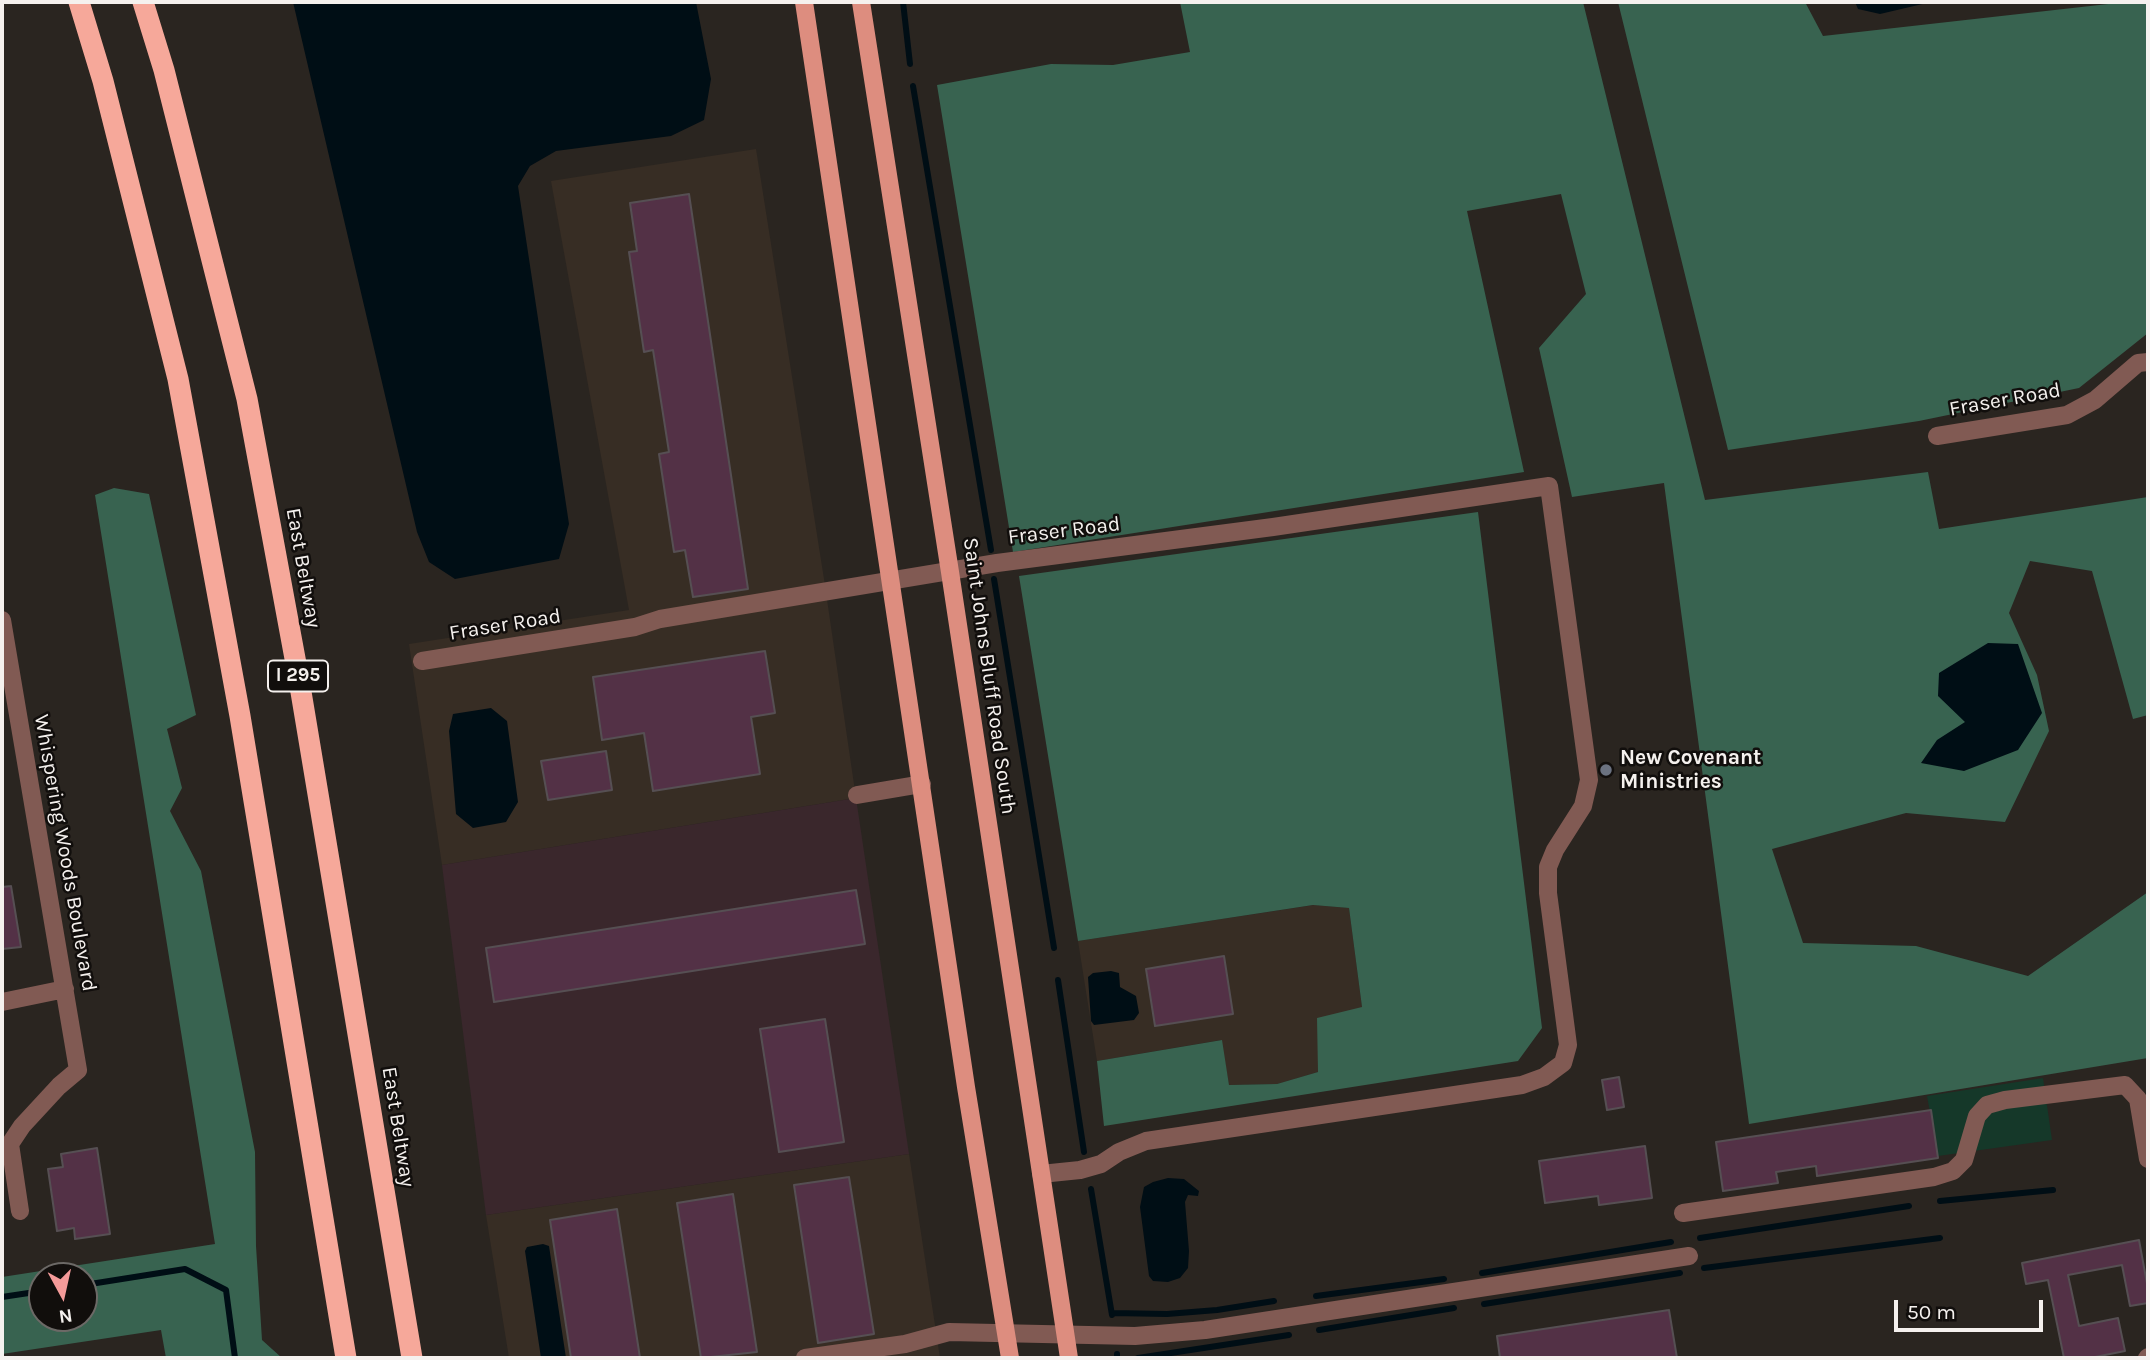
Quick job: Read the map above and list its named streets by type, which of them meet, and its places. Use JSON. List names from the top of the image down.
{
  "streets": {
    "highway": ["East Beltway", "I 295"],
    "main road": ["Saint Johns Bluff Road South"],
    "street": ["Fraser Road", "Whispering Woods Boulevard"]
  },
  "crossings": [
    ["Fraser Road", "Saint Johns Bluff Road South"]
  ],
  "places": ["New Covenant Ministries"],
  "scale_bar": "50 m",
  "north": "bottom"
}
